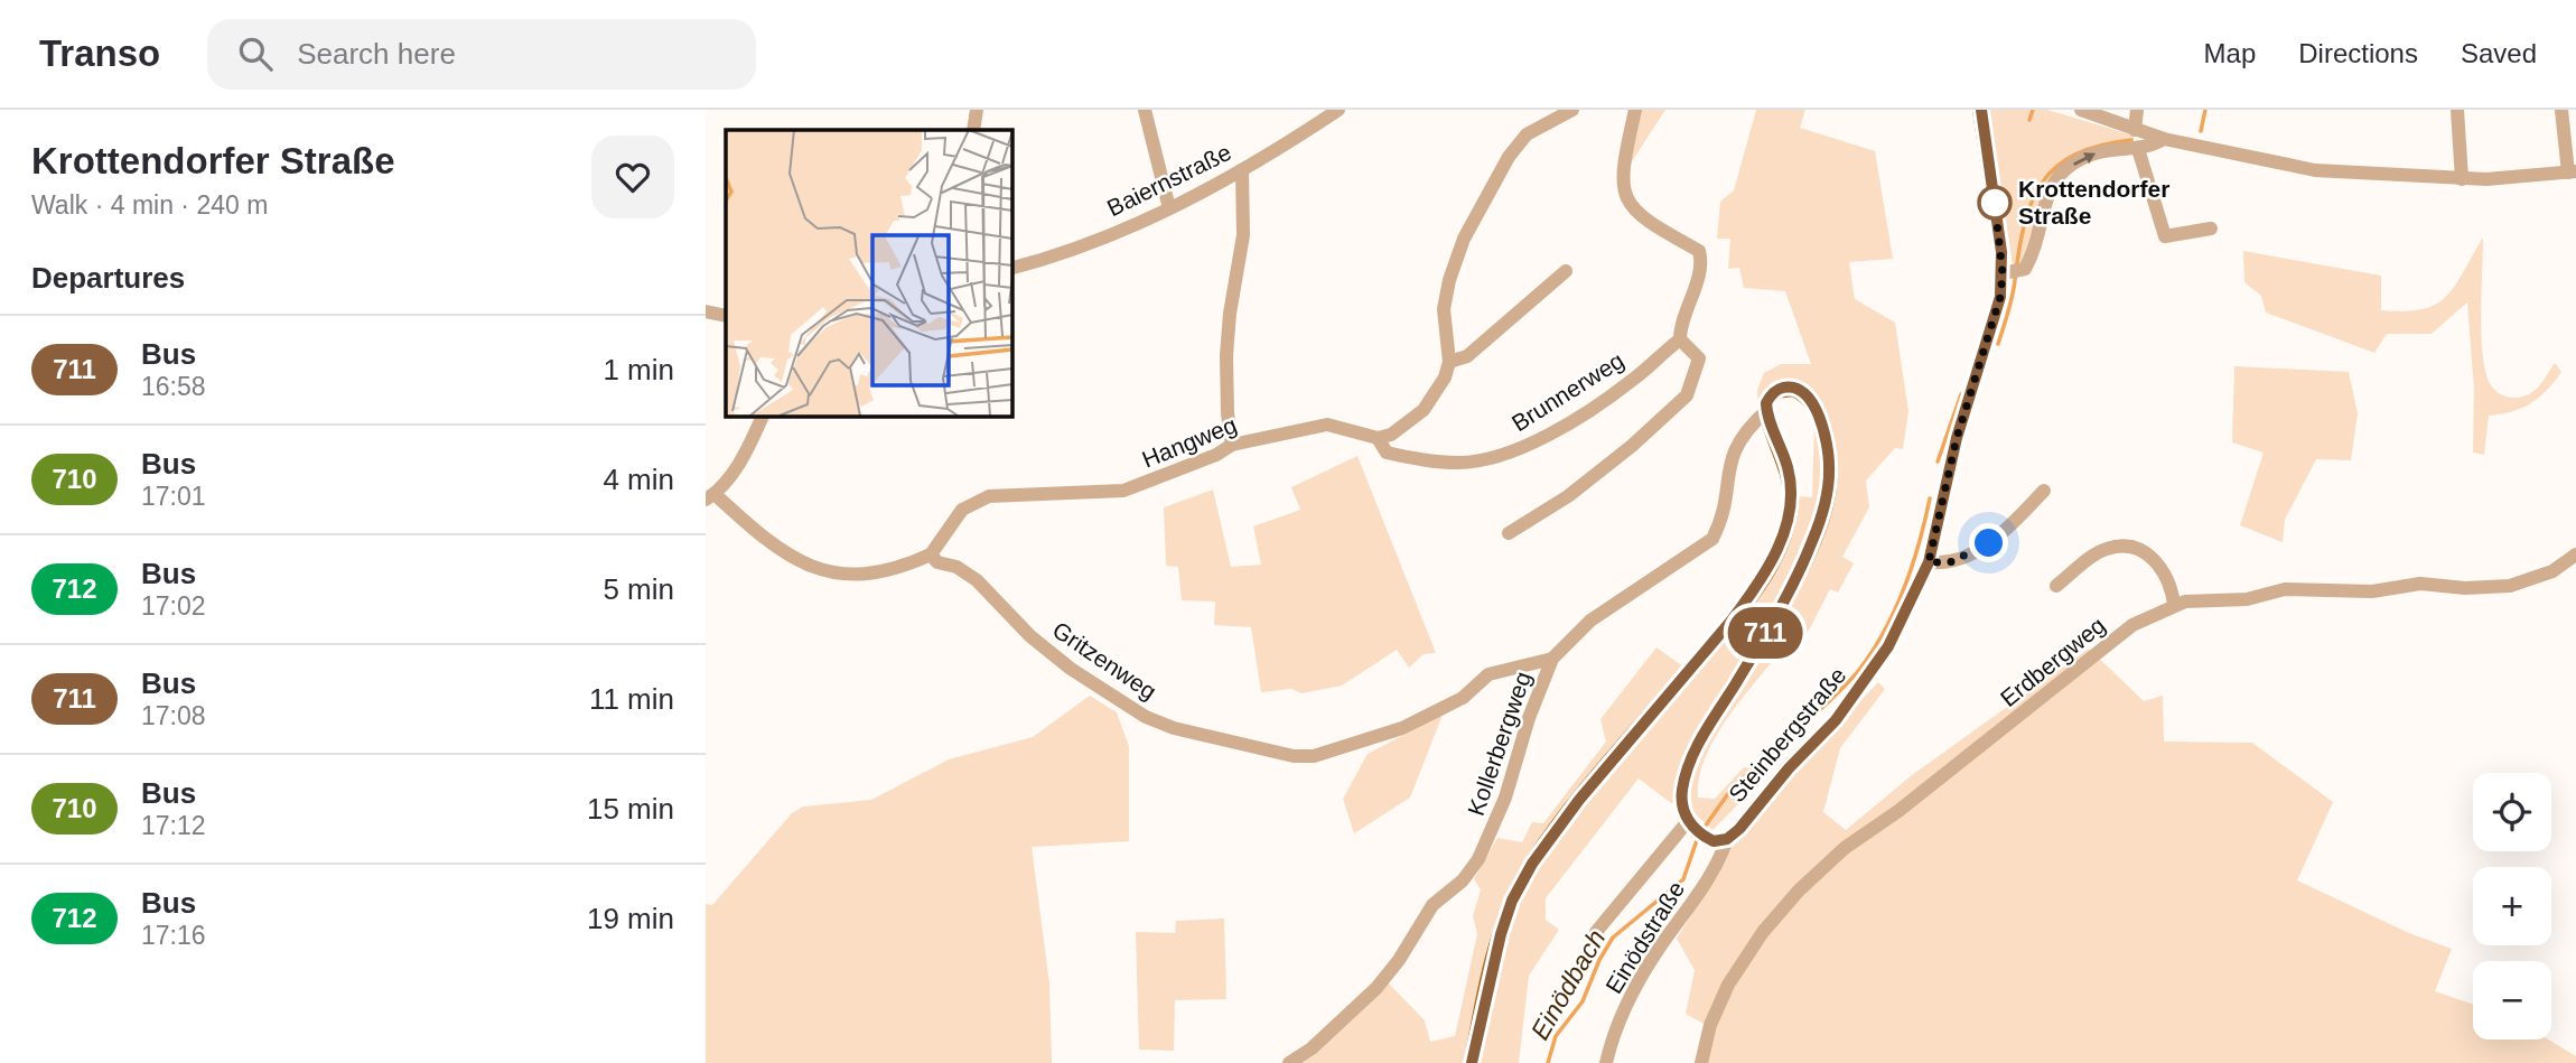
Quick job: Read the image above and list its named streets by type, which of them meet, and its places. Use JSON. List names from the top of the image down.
{
  "streets": {
    "main road": ["Steinbergstraße"],
    "street": [
      "Baiernstraße",
      "Brunnerweg",
      "Hangweg",
      "Gritzenweg",
      "Erdbergweg",
      "Kollerbergweg",
      "Einödstraße"
    ]
  },
  "crossings": [
    ["Brunnerweg", "Hangweg"],
    ["Hangweg", "Gritzenweg"],
    ["Gritzenweg", "Kollerbergweg"],
    ["Steinbergstraße", "Einödstraße"]
  ],
  "water": ["Einödbach"],
  "places": ["Krottendorfer Straße"],
  "lines": ["bus line 711"],
  "page": {
    "header": "Transo",
    "search": "Search here",
    "nav": ["Map", "Directions", "Saved"],
    "heading": [
      ["Krottendorfer Straße", "Walk · 4 min · 240 m"],
      "Departures"
    ],
    "on_map": "711",
    "list": [
      {
        "mark": "711",
        "name": "Bus",
        "note": "16:58",
        "value": "1 min"
      },
      {
        "mark": "710",
        "name": "Bus",
        "note": "17:01",
        "value": "4 min"
      },
      {
        "mark": "712",
        "name": "Bus",
        "note": "17:02",
        "value": "5 min"
      },
      {
        "mark": "711",
        "name": "Bus",
        "note": "17:08",
        "value": "11 min"
      },
      {
        "mark": "710",
        "name": "Bus",
        "note": "17:12",
        "value": "15 min"
      },
      {
        "mark": "712",
        "name": "Bus",
        "note": "17:16",
        "value": "19 min"
      }
    ],
    "map_buttons": ["+", "−"]
  }
}
